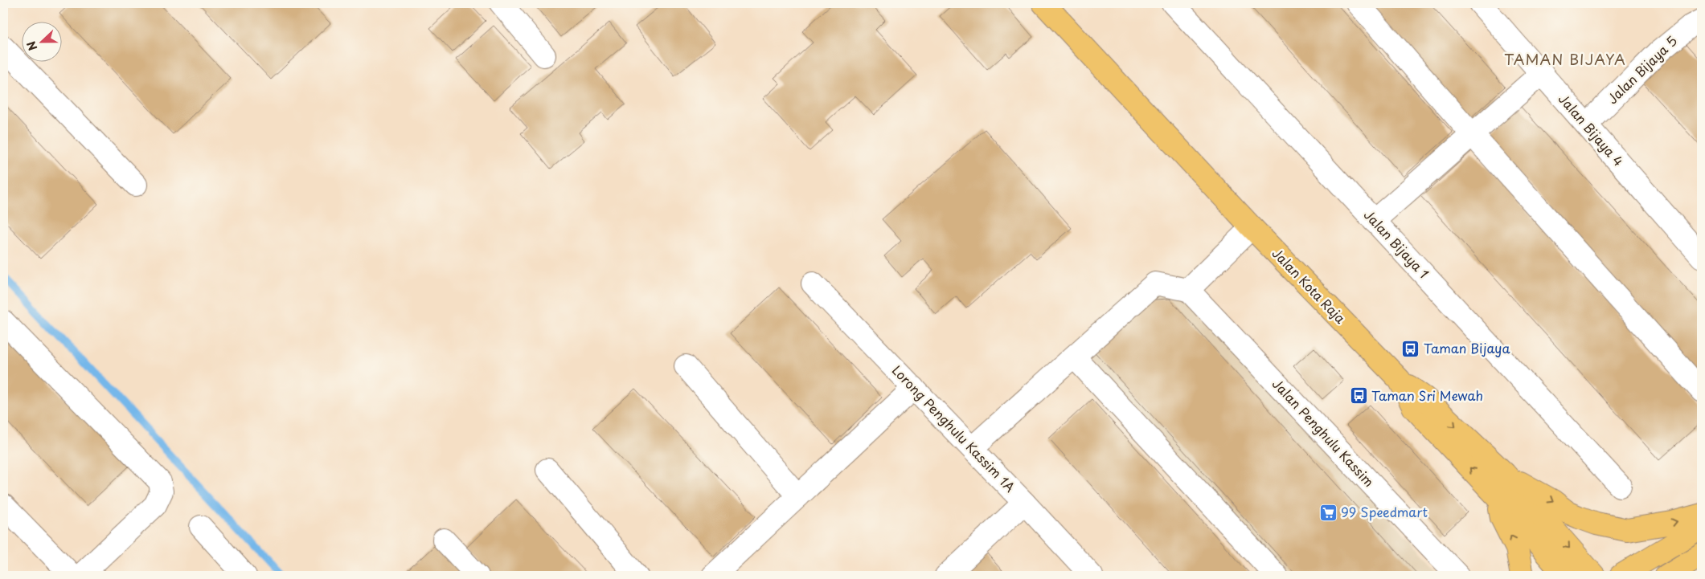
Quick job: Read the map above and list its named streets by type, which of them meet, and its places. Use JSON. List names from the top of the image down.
{
  "streets": {
    "main road": ["Jalan Kota Raja"],
    "street": [
      "Jalan Bijaya 5",
      "Jalan Bijaya 4",
      "Jalan Bijaya 1",
      "Lorong Penghulu Kassim 1A",
      "Jalan Penghulu Kassim"
    ]
  },
  "crossings": [
    ["Jalan Bijaya 5", "Jalan Bijaya 4"]
  ],
  "districts": ["TAMAN BIJAYA"],
  "places": {
    "bus stop": ["Taman Bijaya", "Taman Sri Mewah"],
    "supermarket": ["99 Speedmart"]
  },
  "north": "left"
}
